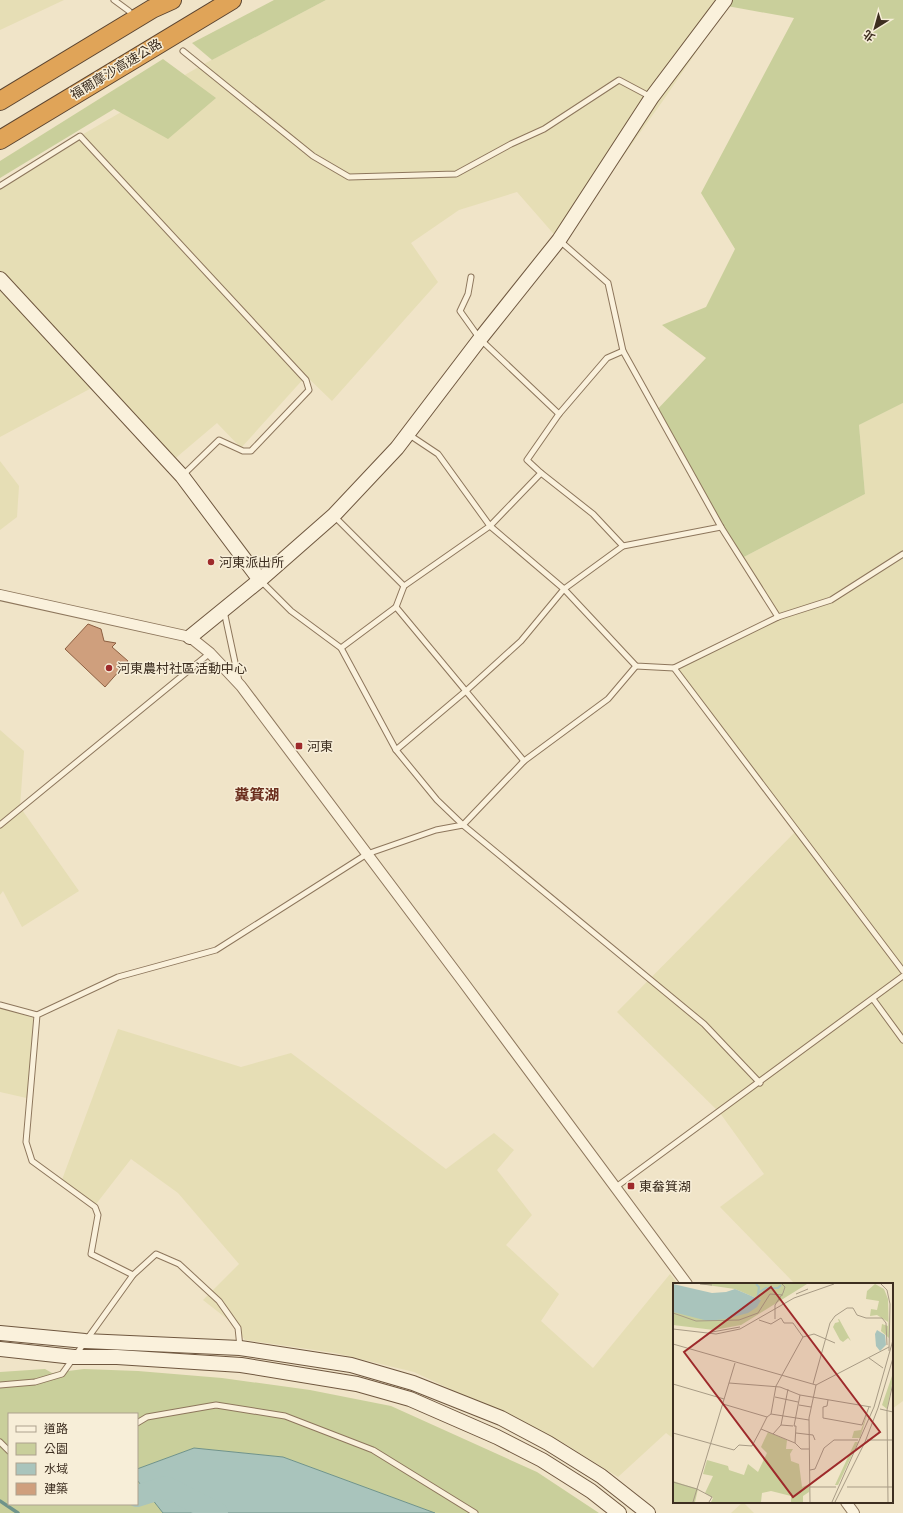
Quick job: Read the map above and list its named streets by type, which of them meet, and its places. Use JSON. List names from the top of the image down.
{
  "streets": {
    "highway": ["福爾摩沙高速公路"]
  },
  "districts": ["糞箕湖"],
  "places": {
    "other": ["河東派出所", "河東農村社區活動中心"],
    "transit": ["河東", "東畚箕湖"]
  },
  "legend": [
    "道路",
    "公園",
    "水域",
    "建築"
  ],
  "north": "bottom left"
}
